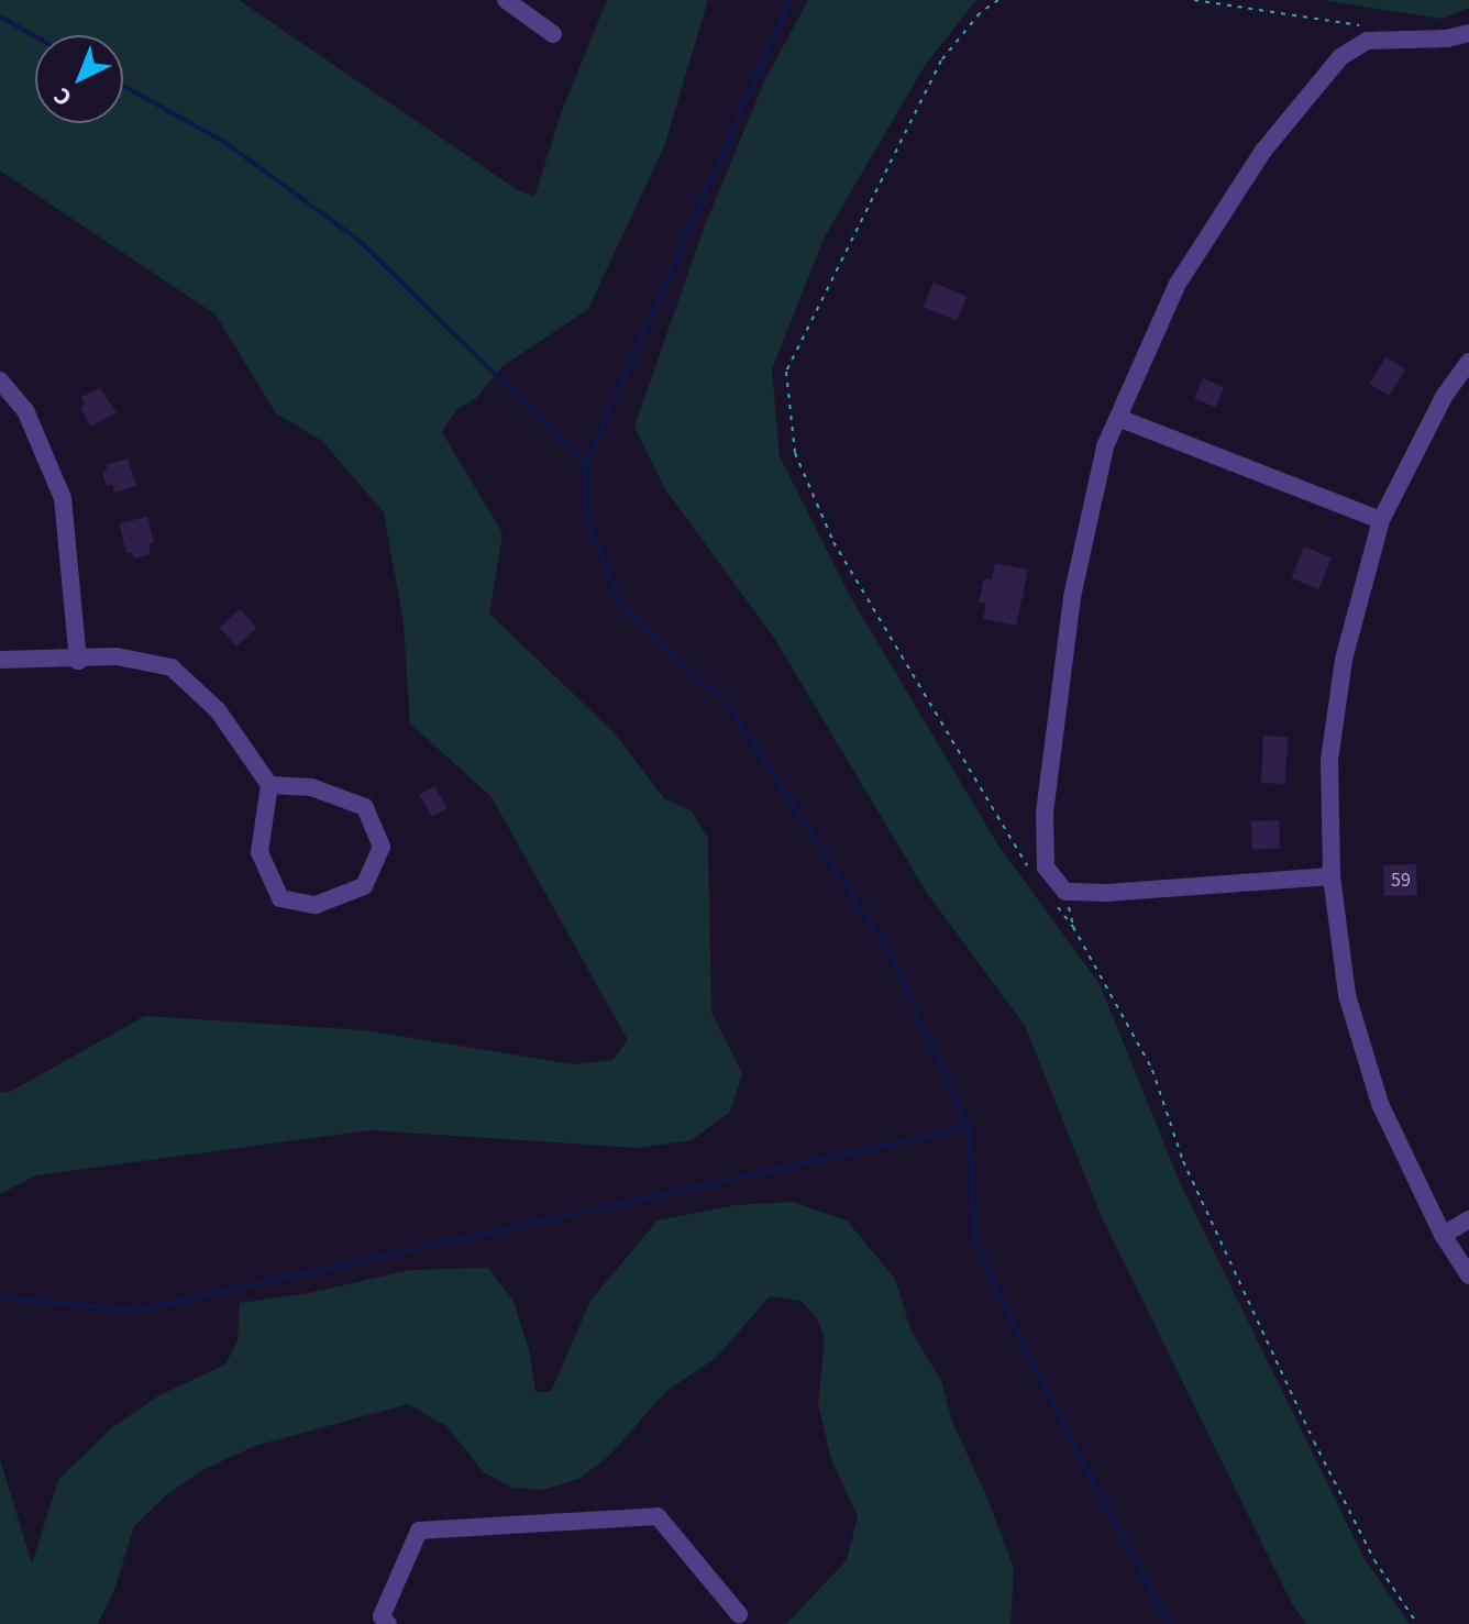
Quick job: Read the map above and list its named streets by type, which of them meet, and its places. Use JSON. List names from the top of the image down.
{
  "house_numbers": ["59"],
  "north": "bottom left"
}
